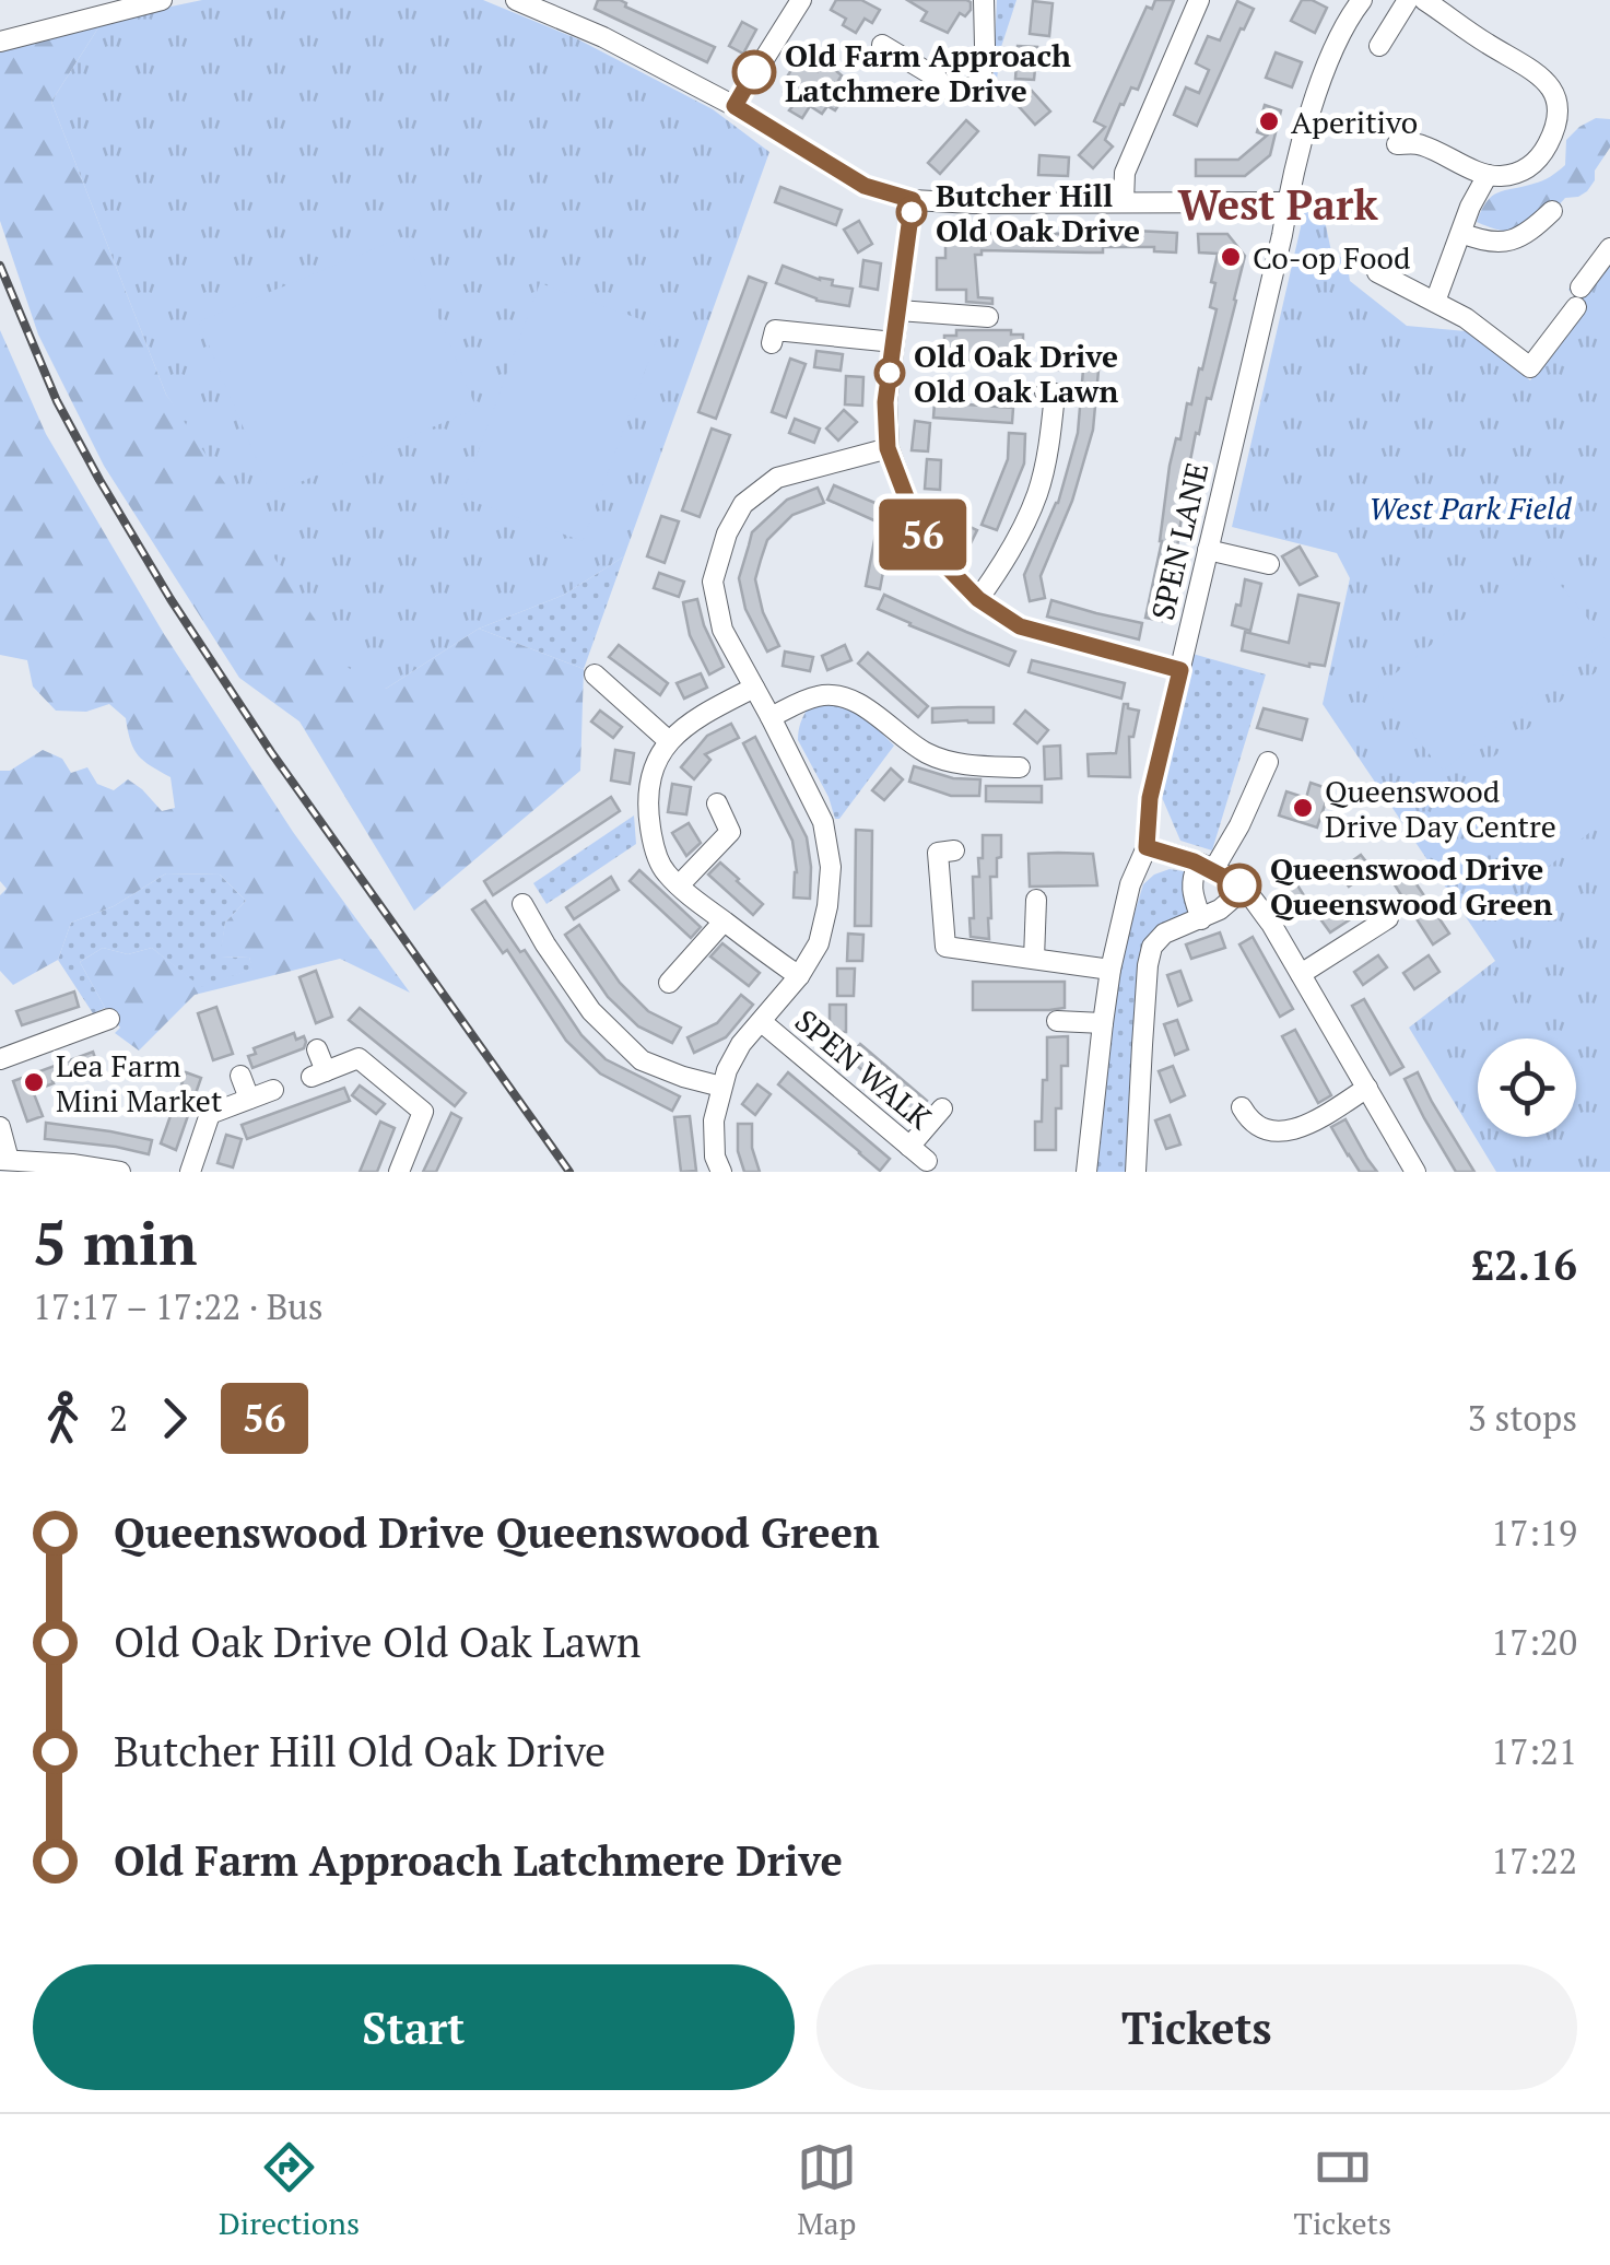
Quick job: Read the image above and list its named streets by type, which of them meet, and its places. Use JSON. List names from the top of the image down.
{
  "streets": {
    "street": ["SPEN LANE", "SPEN WALK"]
  },
  "districts": ["West Park"],
  "parks": ["West Park Field"],
  "places": [
    "Old Farm Approach Latchmere Drive",
    "Aperitivo",
    "Butcher Hill Old Oak Drive",
    "Co-op Food",
    "Old Oak Drive Old Oak Lawn",
    "Queenswood Drive Day Centre",
    "Queenswood Drive Queenswood Green",
    "Lea Farm Mini Market"
  ],
  "lines": ["bus line 56"],
  "page": {
    "on_map": "56",
    "heading": ["5 min", "17:17 – 17:22 · Bus", "£2.16"],
    "legs": ["2", "56", "3 stops"],
    "list": [
      {
        "name": "Queenswood Drive Queenswood Green",
        "value": "17:19"
      },
      {
        "name": "Old Oak Drive Old Oak Lawn",
        "value": "17:20"
      },
      {
        "name": "Butcher Hill Old Oak Drive",
        "value": "17:21"
      },
      {
        "name": "Old Farm Approach Latchmere Drive",
        "value": "17:22"
      }
    ],
    "buttons": ["Start", "Tickets"],
    "tabs": ["Directions", "Map", "Tickets"]
  }
}
